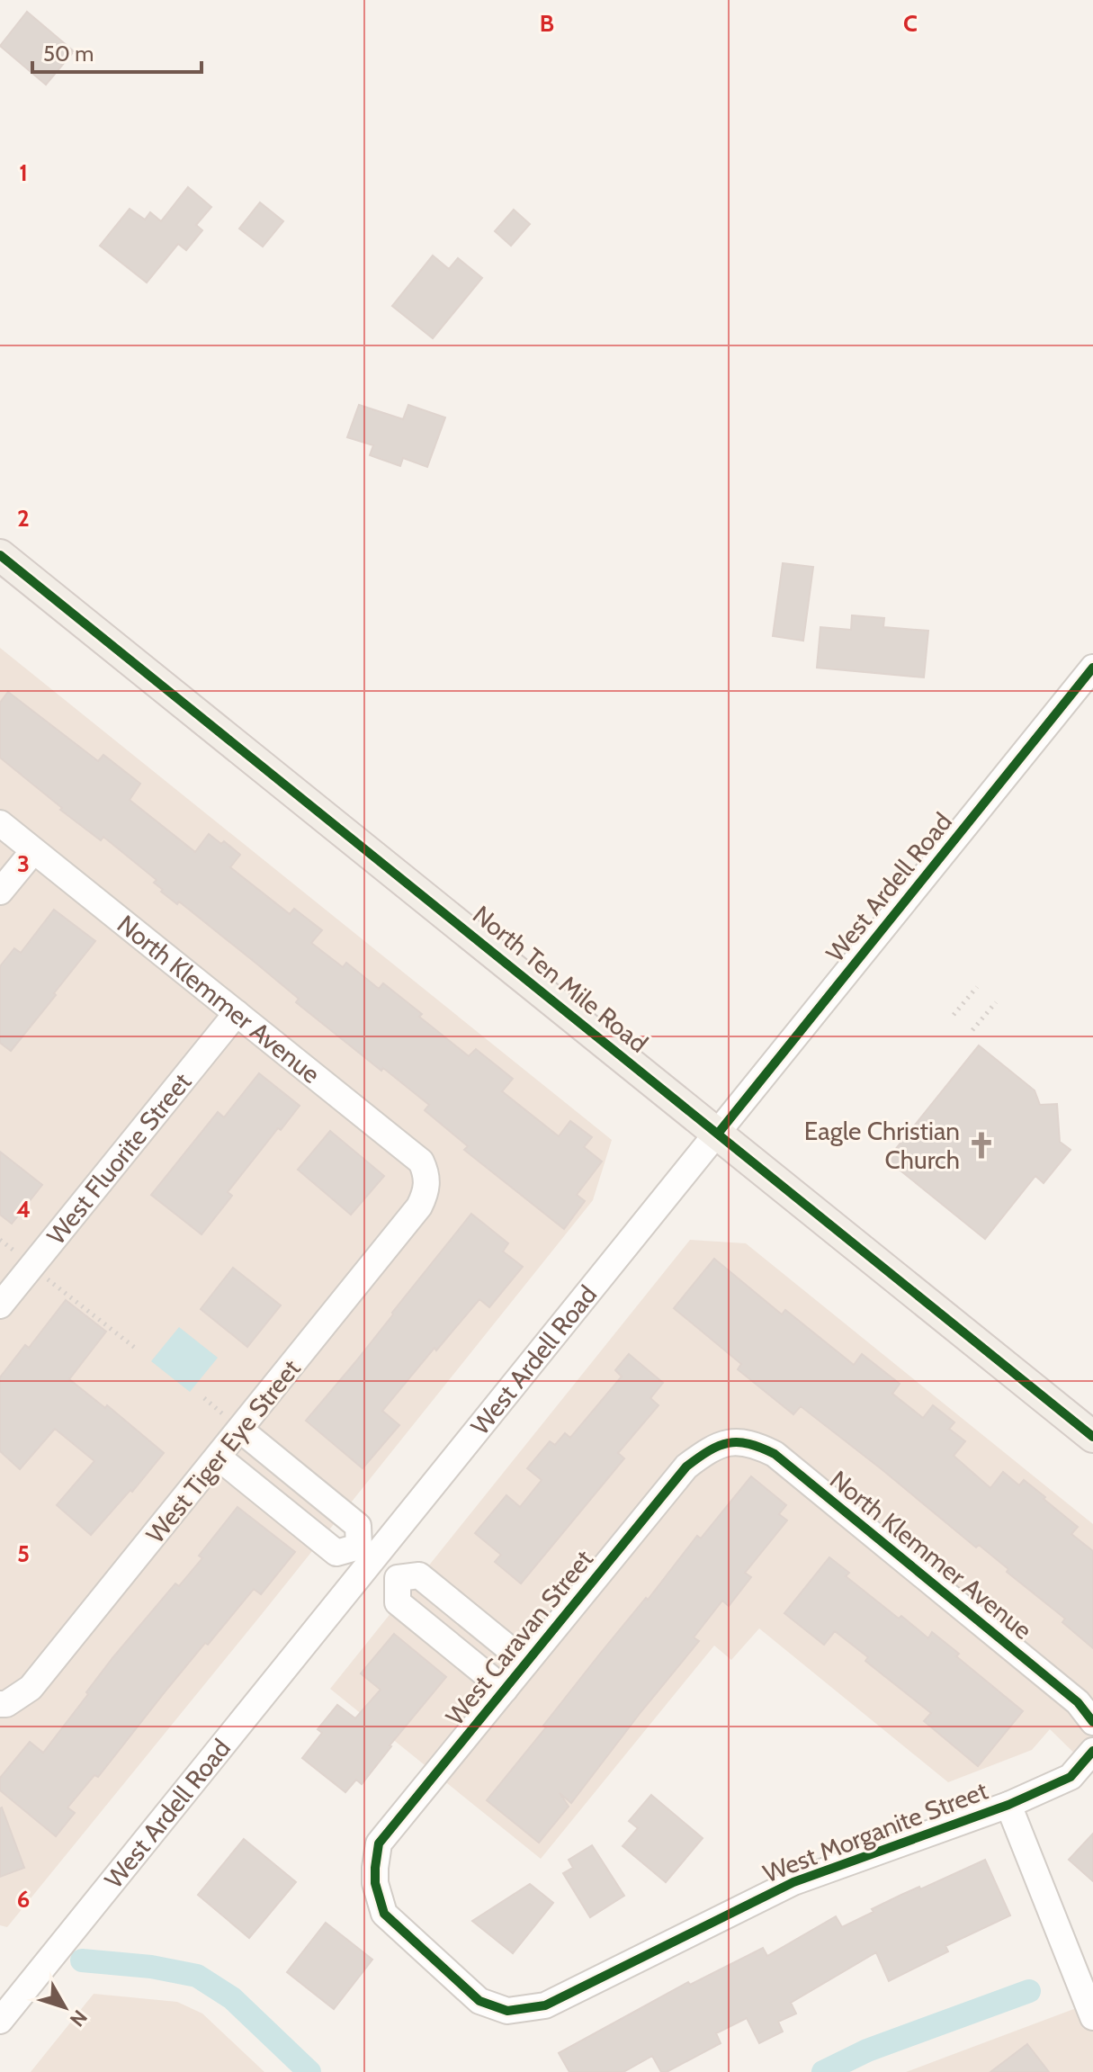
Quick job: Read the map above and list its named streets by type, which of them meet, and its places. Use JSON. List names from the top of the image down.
{
  "streets": {
    "main road": ["North Ten Mile Road"],
    "street": [
      "West Ardell Road",
      "North Klemmer Avenue",
      "West Fluorite Street",
      "West Tiger Eye Street",
      "West Caravan Street",
      "West Morganite Street"
    ]
  },
  "crossings": [
    ["West Ardell Road", "North Ten Mile Road"],
    ["North Klemmer Avenue", "West Fluorite Street"],
    ["North Klemmer Avenue", "West Tiger Eye Street"],
    ["North Klemmer Avenue", "West Caravan Street"],
    ["West Caravan Street", "West Morganite Street"]
  ],
  "places": {
    "church": ["Eagle Christian Church"]
  },
  "scale_bar": "50 m",
  "north": "bottom right",
  "grid": {
    "columns": ["B", "C"],
    "rows": [
      "1",
      "2",
      "3",
      "4",
      "5",
      "6"
    ]
  }
}
